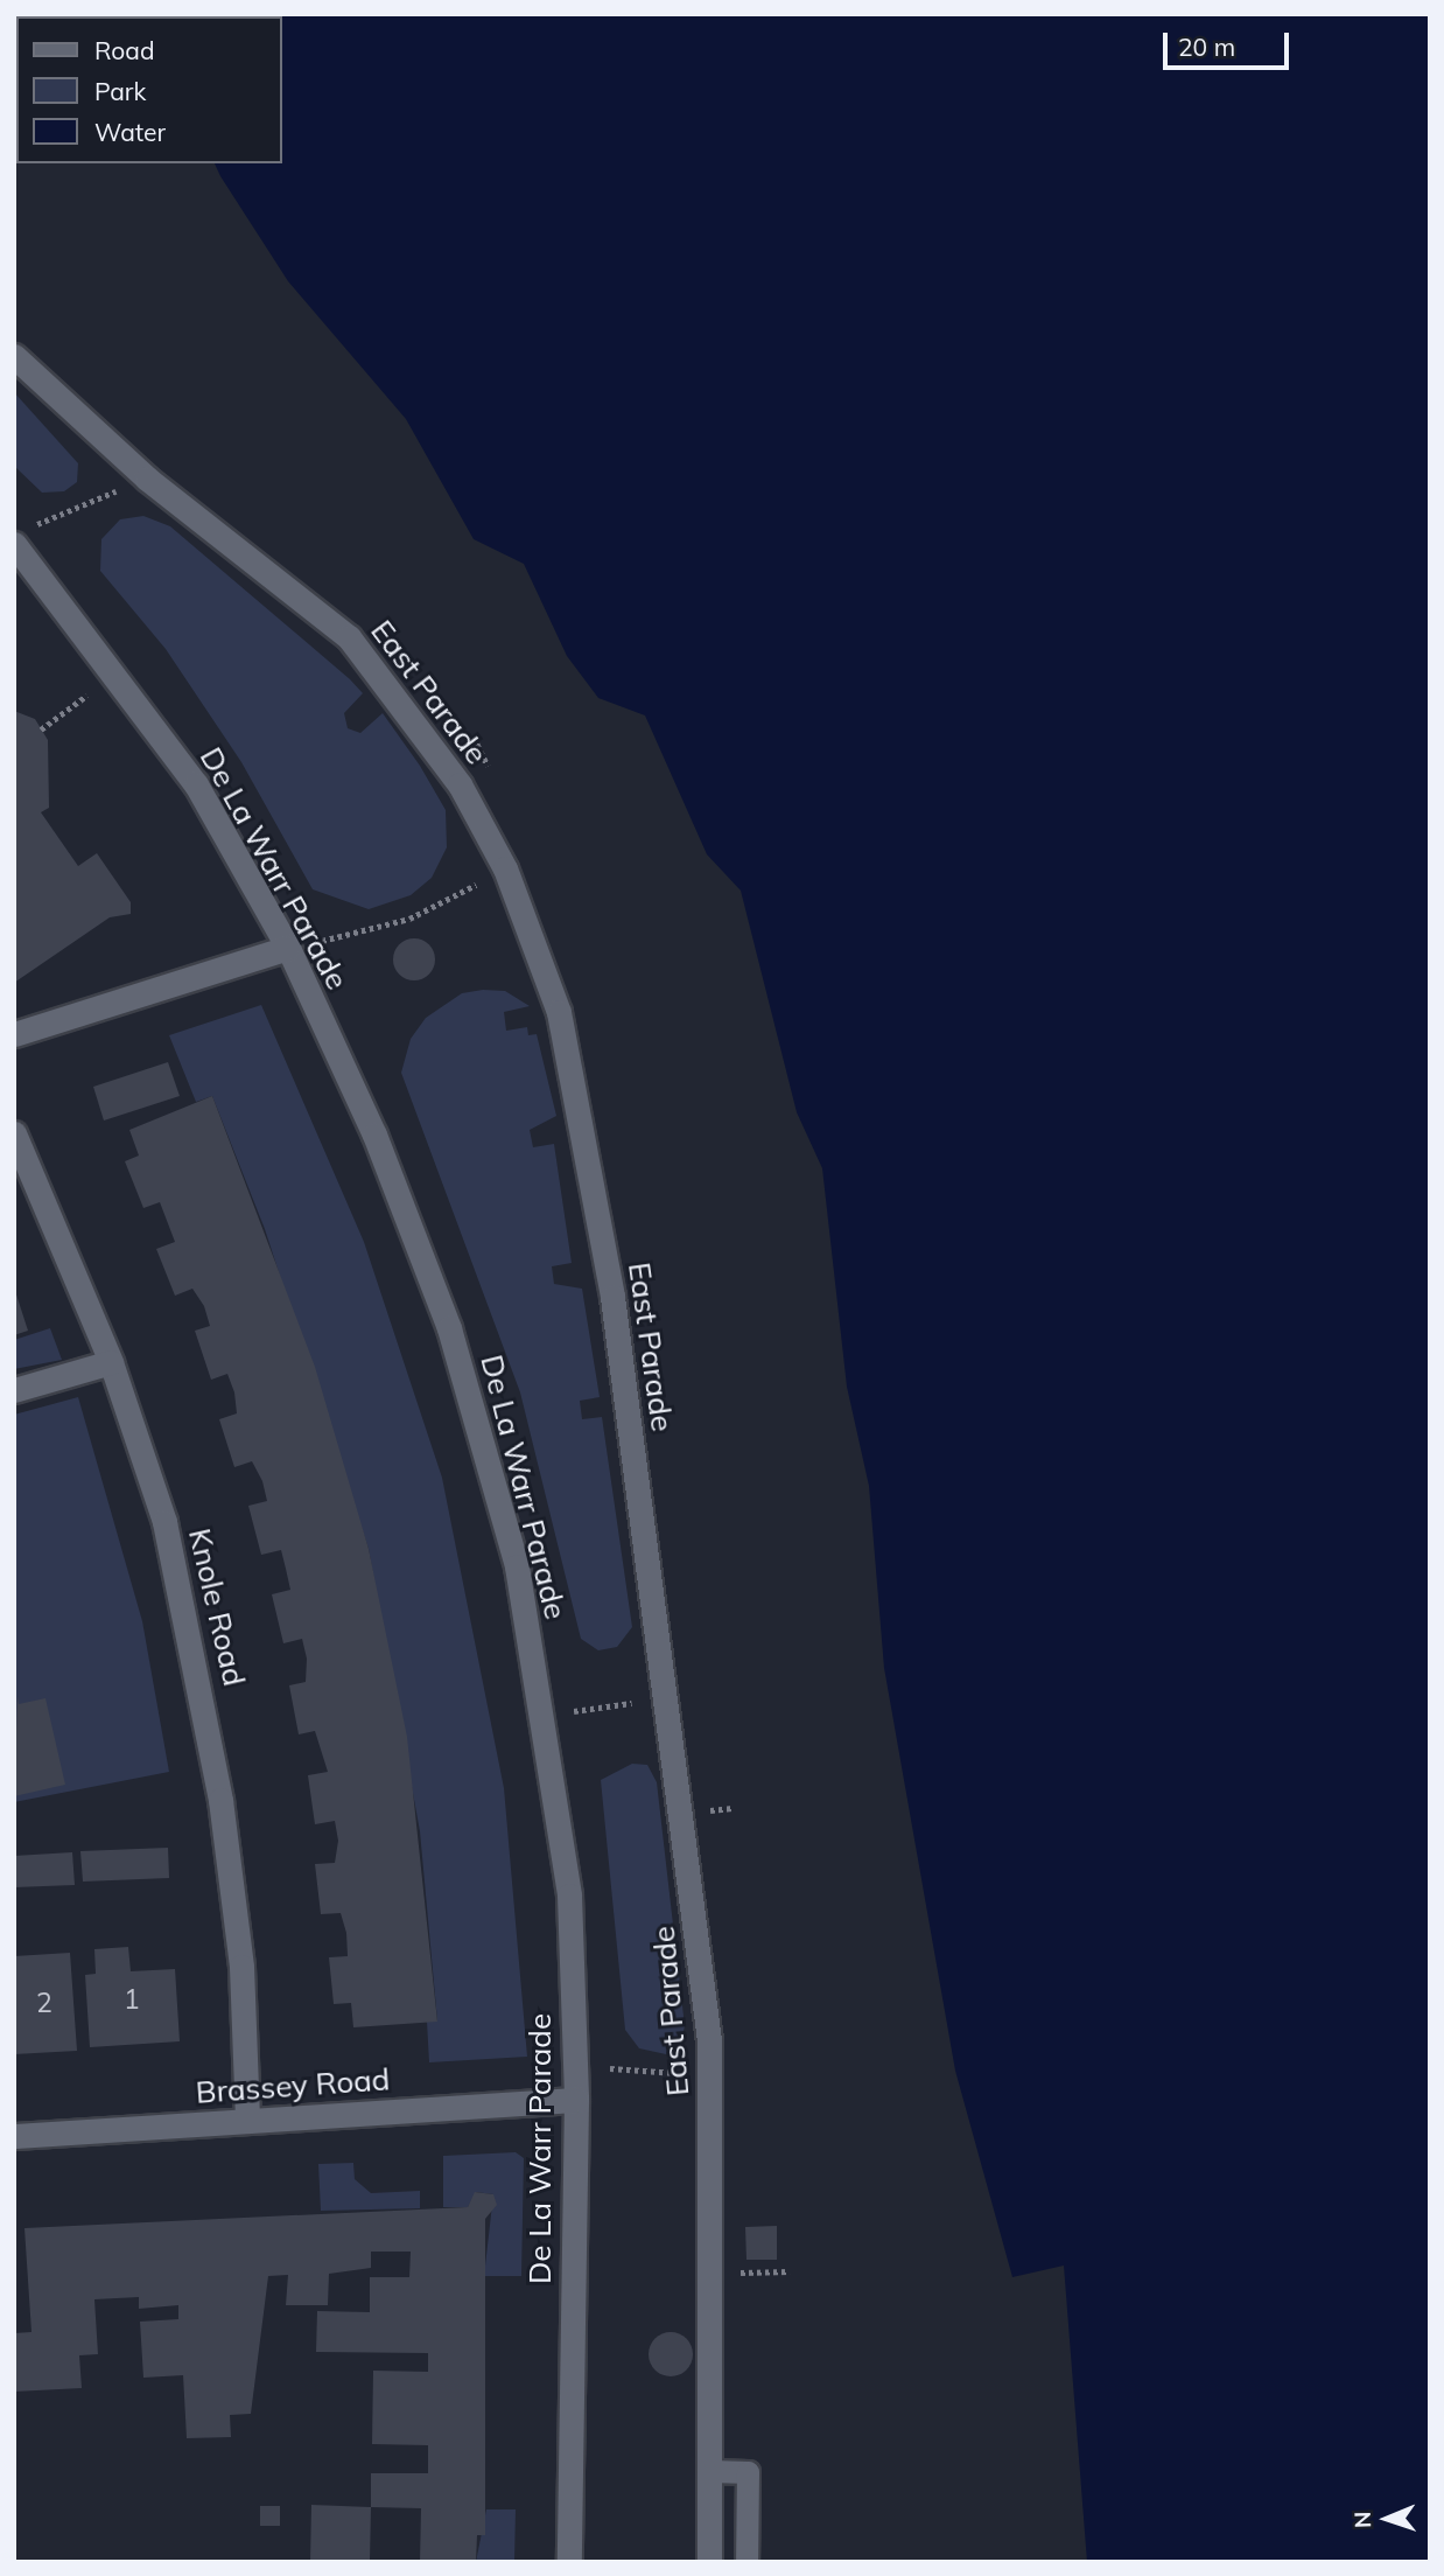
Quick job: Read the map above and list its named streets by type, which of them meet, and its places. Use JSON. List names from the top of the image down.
{
  "streets": {
    "street": [
      "East Parade",
      "De La Warr Parade",
      "Knole Road",
      "Brassey Road"
    ]
  },
  "crossings": [
    ["De La Warr Parade", "Brassey Road"],
    ["Knole Road", "Brassey Road"]
  ],
  "house_numbers": ["1", "2"],
  "legend": ["Road", "Park", "Water"],
  "scale_bar": "20 m",
  "north": "left"
}
